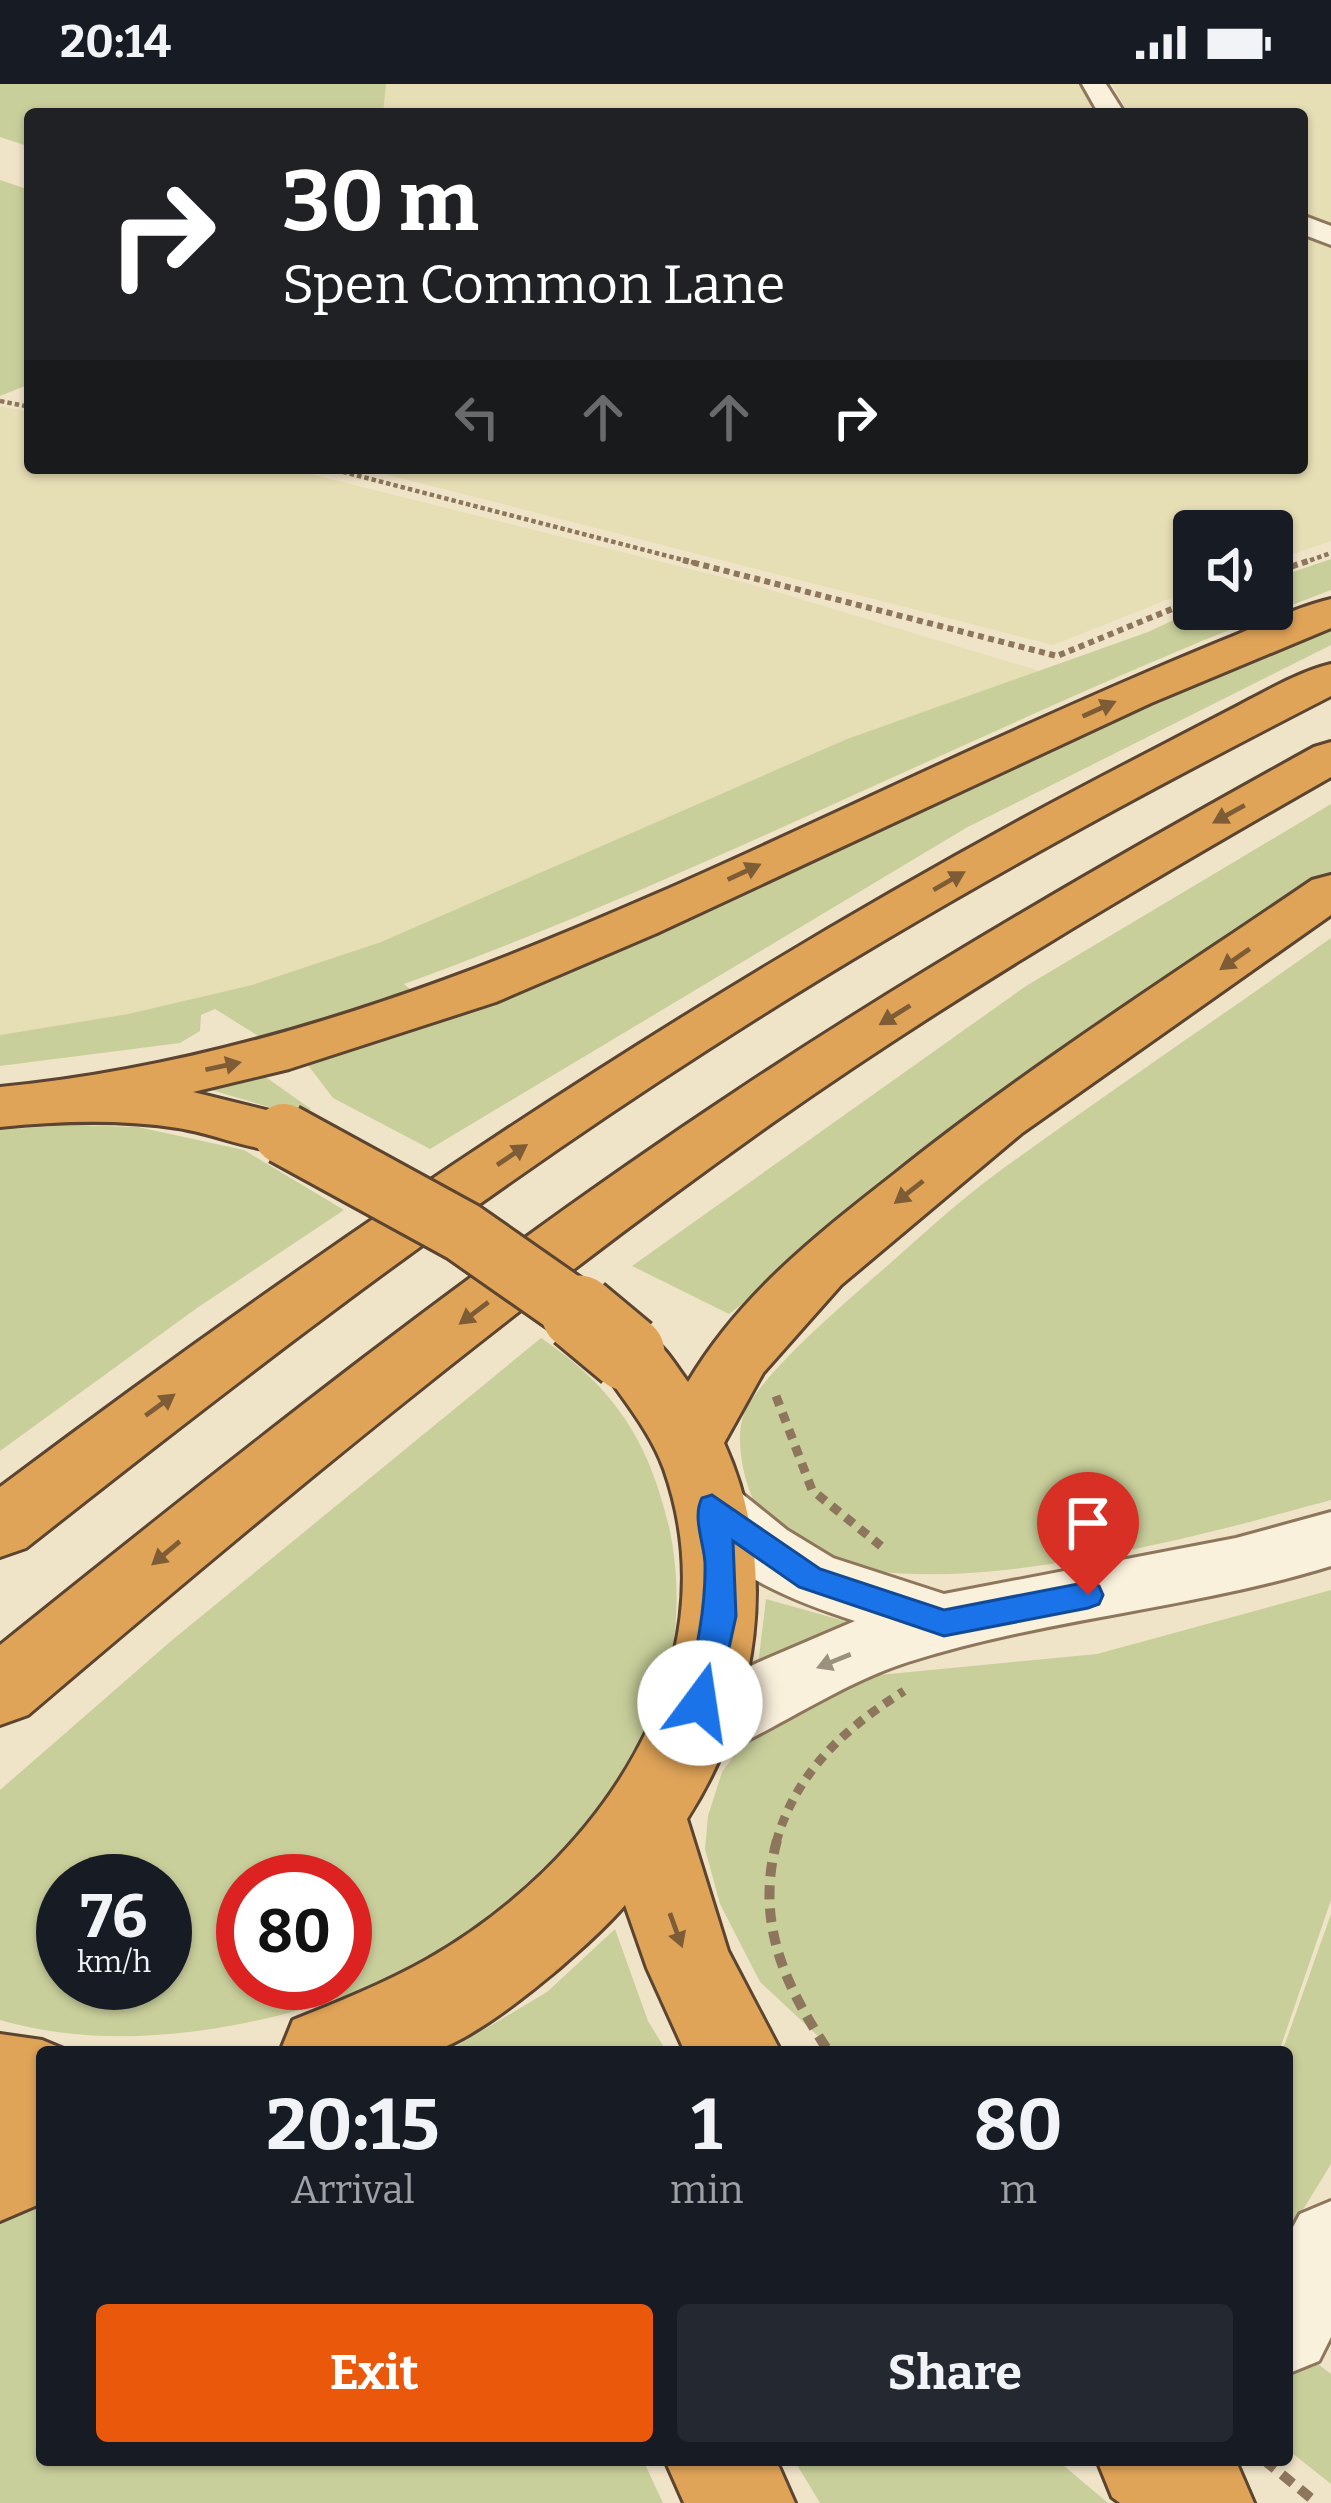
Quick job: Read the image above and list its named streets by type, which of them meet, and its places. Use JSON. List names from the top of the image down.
{
  "page": {
    "status": "20:14",
    "turn": ["30 m", "Spen Common Lane"],
    "speed": "76 km/h",
    "limit": "80",
    "eta": [
      "20:15",
      "Arrival",
      "1",
      "min",
      "80",
      "m"
    ],
    "buttons": ["Exit", "Share"]
  }
}
